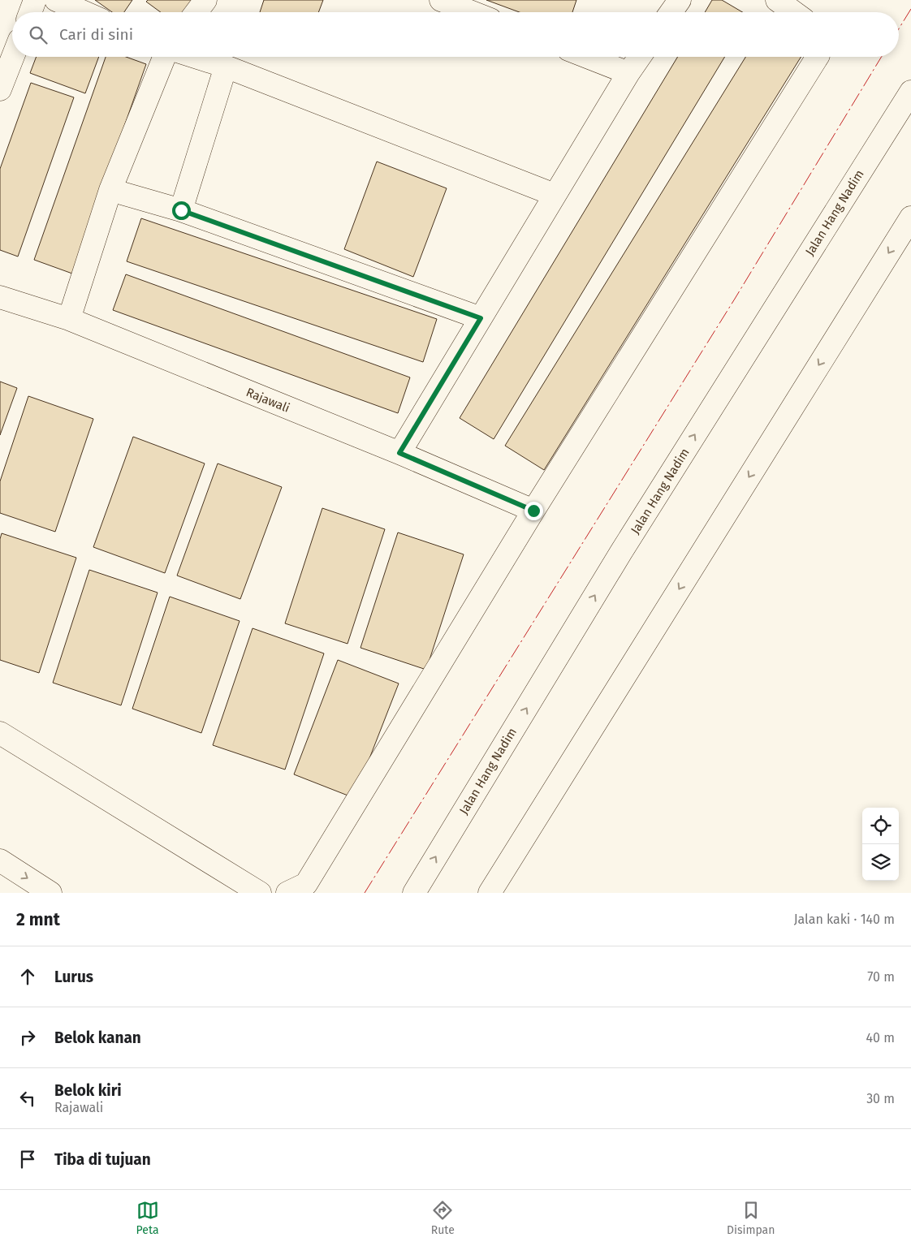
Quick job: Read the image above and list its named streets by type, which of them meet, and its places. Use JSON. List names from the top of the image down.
{
  "streets": {
    "street": ["Jalan Hang Nadim", "Rajawali"]
  },
  "page": {
    "search": "Cari di sini",
    "heading": ["2 mnt", "Jalan kaki · 140 m"],
    "list": [
      ["Lurus", "70 m"],
      ["Belok kanan", "40 m"],
      ["Belok kiri", "Rajawali", "30 m"],
      "Tiba di tujuan"
    ],
    "nav": ["Peta", "Rute", "Disimpan"]
  }
}
